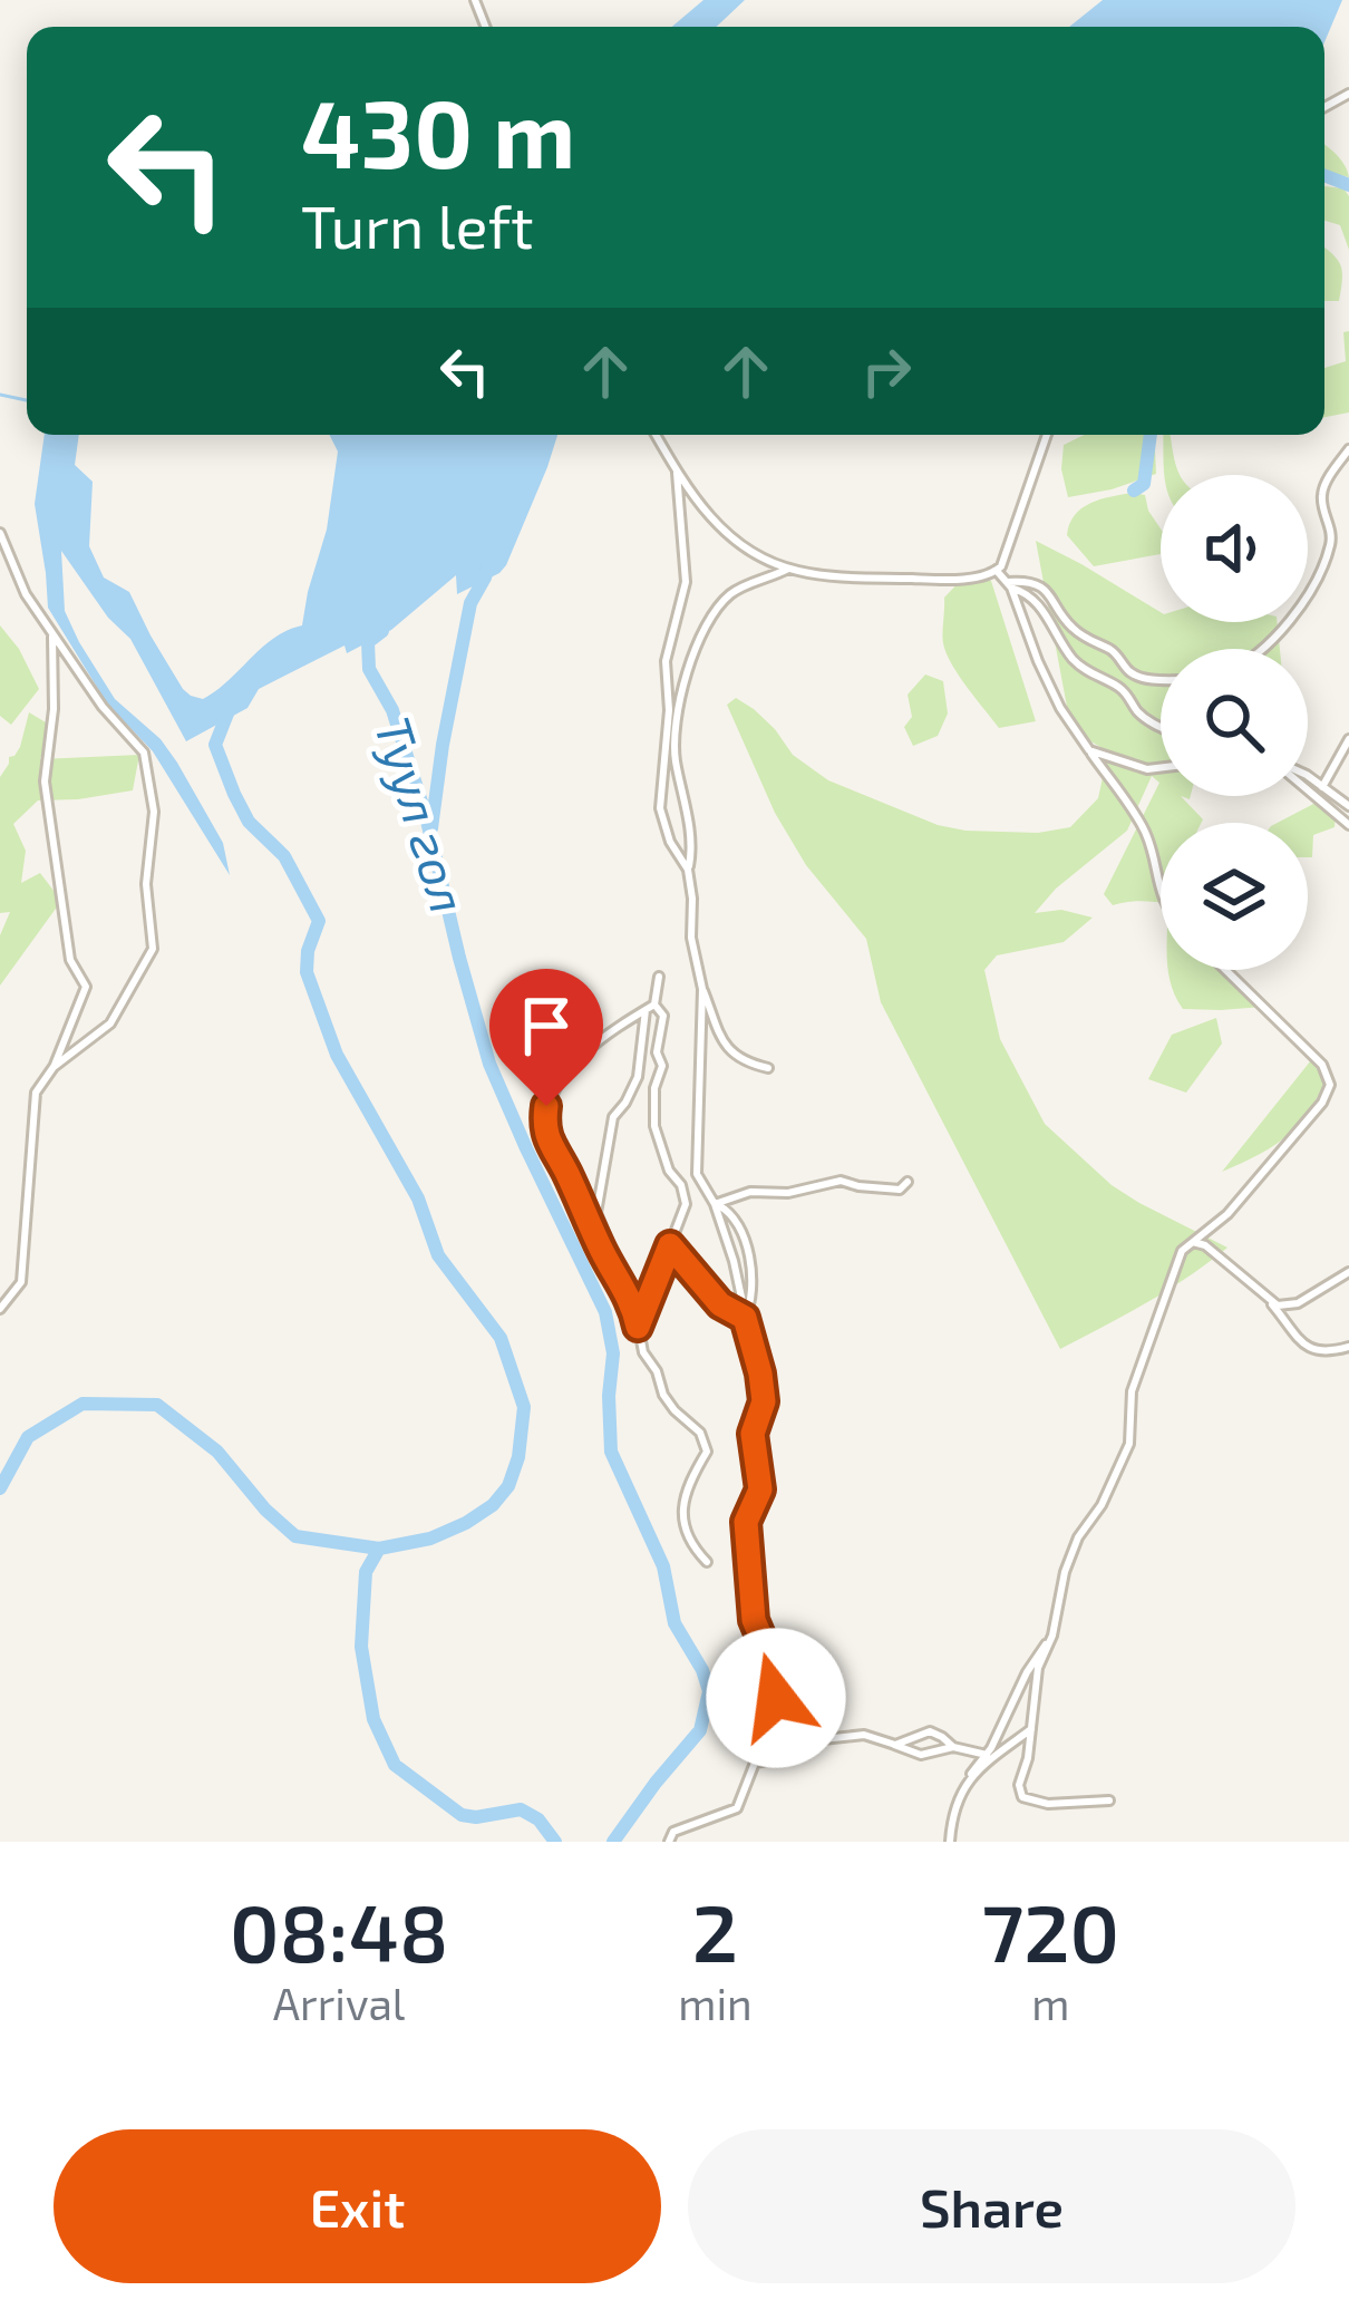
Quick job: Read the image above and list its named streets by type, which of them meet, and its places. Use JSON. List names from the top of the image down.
{
  "water": ["Туул гол"],
  "page": {
    "turn": ["430 m", "Turn left"],
    "eta": [
      "08:48",
      "Arrival",
      "2",
      "min",
      "720",
      "m"
    ],
    "buttons": ["Exit", "Share"]
  }
}
